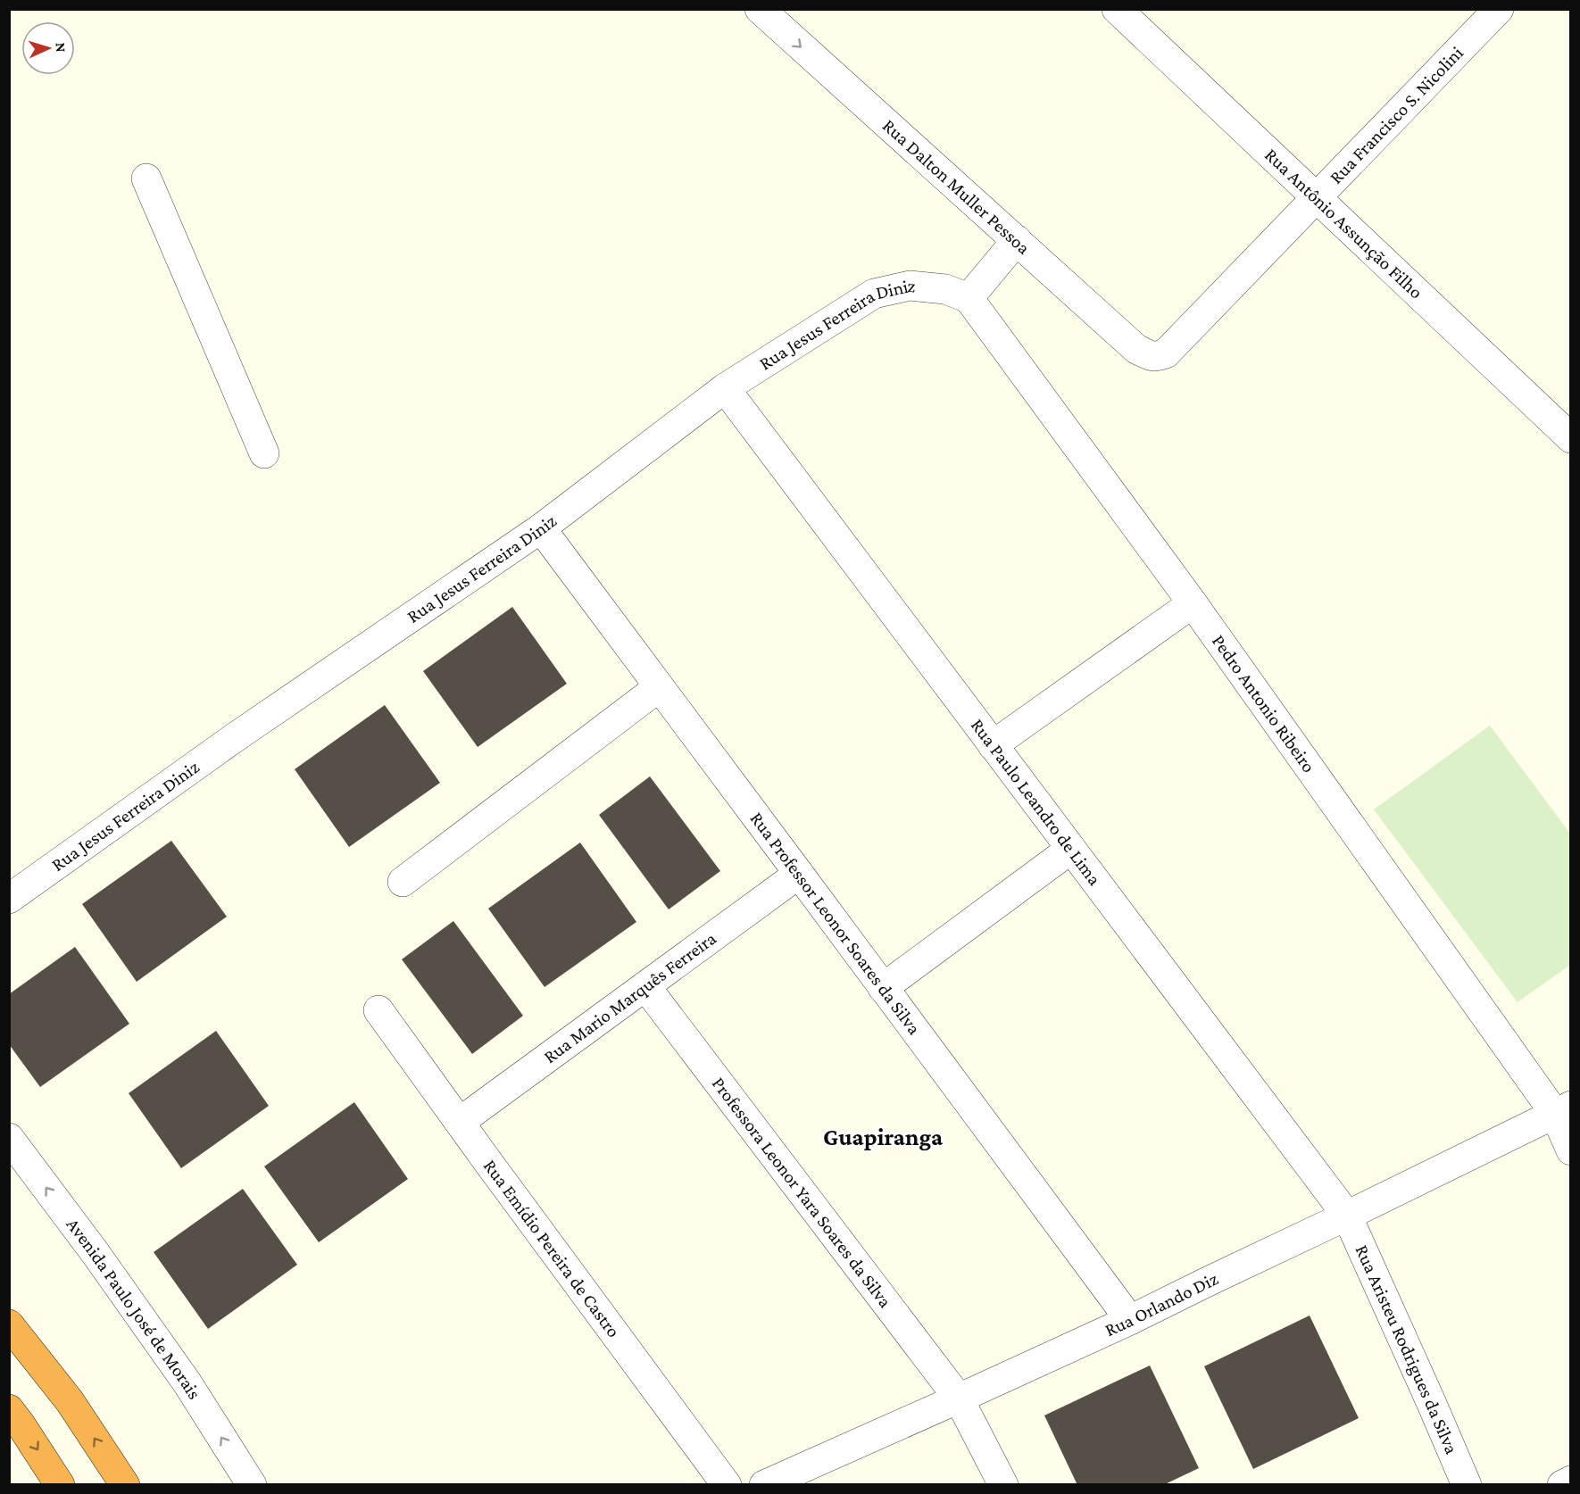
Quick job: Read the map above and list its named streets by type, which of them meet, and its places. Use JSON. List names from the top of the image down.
{
  "streets": {
    "street": [
      "Rua Francisco S. Nicolini",
      "Rua Dalton Muller Pessoa",
      "Rua Antônio Assunção Filho",
      "Rua Jesus Ferreira Diniz",
      "Pedro Antonio Ribeiro",
      "Rua Paulo Leandro de Lima",
      "Rua Professor Leonor Soares da Silva",
      "Rua Mario Marquês Ferreira",
      "Professora Leonor Yara Soares da Silva",
      "Rua Emídio Pereira de Castro",
      "Rua Orlando Diz",
      "Avenida Paulo José de Morais",
      "Rua Aristeu Rodrigues da Silva"
    ]
  },
  "crossings": [
    ["Rua Francisco S. Nicolini", "Rua Dalton Muller Pessoa"],
    ["Rua Francisco S. Nicolini", "Rua Antônio Assunção Filho"],
    ["Rua Jesus Ferreira Diniz", "Pedro Antonio Ribeiro"],
    ["Rua Jesus Ferreira Diniz", "Rua Paulo Leandro de Lima"],
    ["Rua Jesus Ferreira Diniz", "Rua Professor Leonor Soares da Silva"],
    ["Pedro Antonio Ribeiro", "Rua Orlando Diz"],
    ["Rua Paulo Leandro de Lima", "Rua Orlando Diz"],
    ["Rua Paulo Leandro de Lima", "Rua Aristeu Rodrigues da Silva"],
    ["Rua Professor Leonor Soares da Silva", "Rua Mario Marquês Ferreira"],
    ["Rua Professor Leonor Soares da Silva", "Rua Orlando Diz"],
    ["Rua Mario Marquês Ferreira", "Professora Leonor Yara Soares da Silva"],
    ["Rua Mario Marquês Ferreira", "Rua Emídio Pereira de Castro"],
    ["Professora Leonor Yara Soares da Silva", "Rua Orlando Diz"],
    ["Rua Orlando Diz", "Rua Aristeu Rodrigues da Silva"]
  ],
  "one_way": ["Rua Dalton Muller Pessoa", "Avenida Paulo José de Morais"],
  "districts": ["Guapiranga"],
  "north": "right"
}
